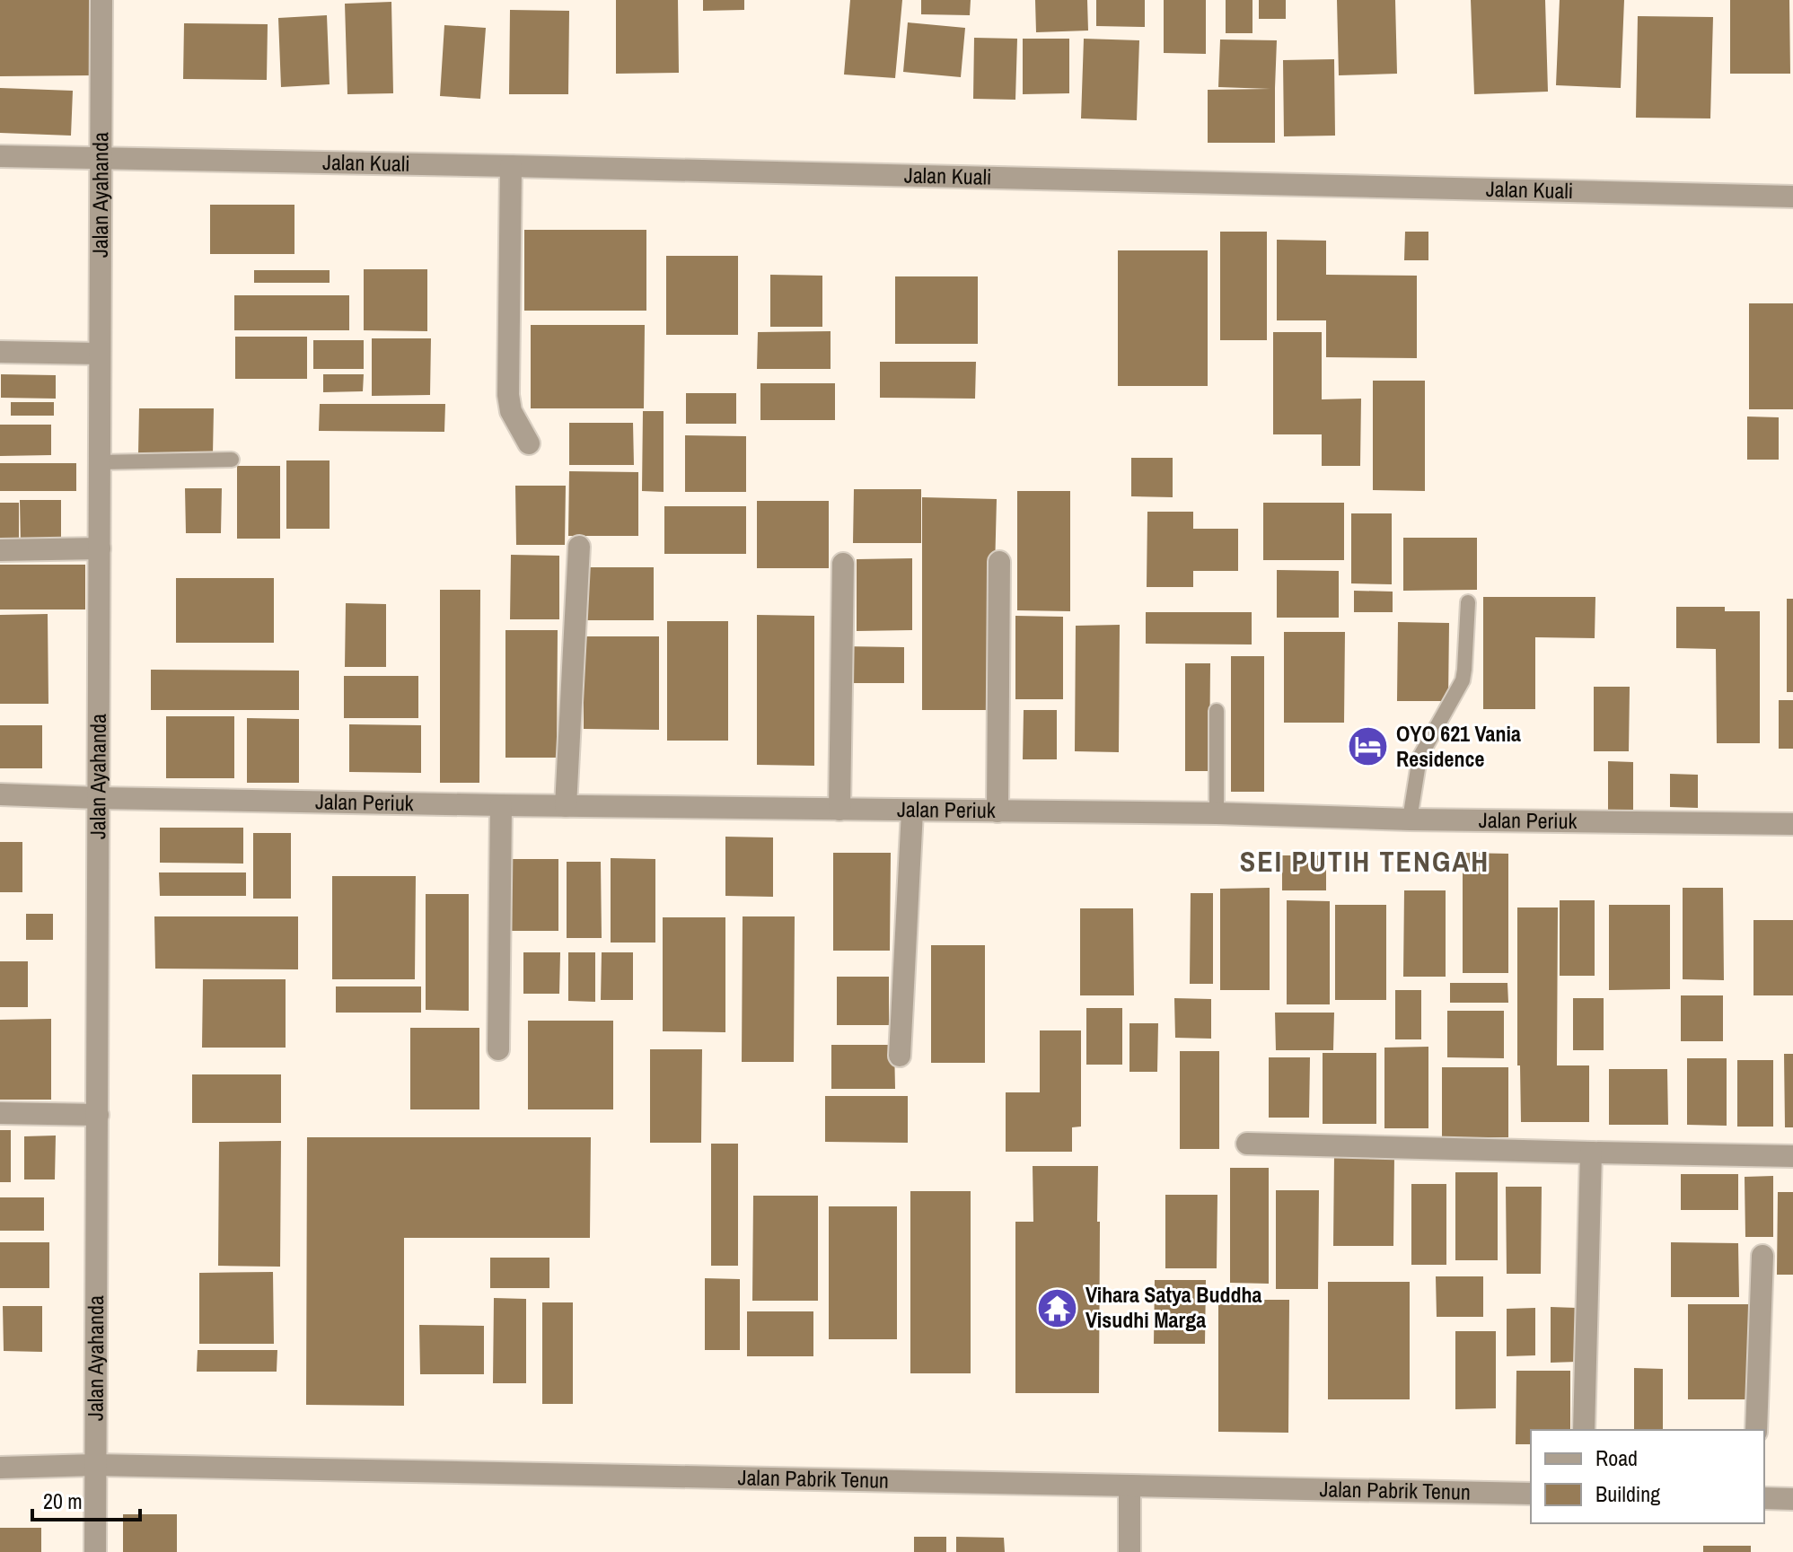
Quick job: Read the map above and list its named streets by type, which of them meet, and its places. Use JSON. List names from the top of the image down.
{
  "streets": {
    "street": [
      "Jalan Kuali",
      "Jalan Ayahanda",
      "Jalan Periuk",
      "Jalan Pabrik Tenun"
    ]
  },
  "crossings": [
    ["Jalan Kuali", "Jalan Ayahanda"],
    ["Jalan Ayahanda", "Jalan Periuk"],
    ["Jalan Ayahanda", "Jalan Pabrik Tenun"]
  ],
  "districts": ["SEI PUTIH TENGAH"],
  "places": {
    "hotel": ["OYO 621 Vania Residence"],
    "temple": ["Vihara Satya Buddha Visudhi Marga"]
  },
  "legend": ["Road", "Building"],
  "scale_bar": "20 m"
}
